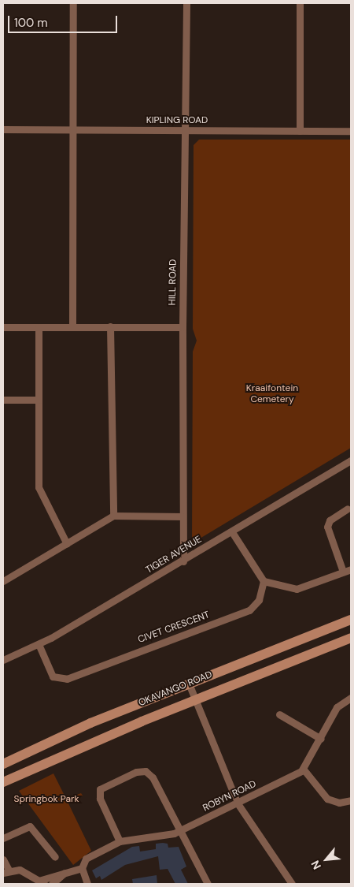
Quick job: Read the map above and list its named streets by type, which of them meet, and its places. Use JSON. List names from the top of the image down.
{
  "streets": {
    "main road": ["OKAVANGO ROAD"],
    "street": [
      "KIPLING ROAD",
      "HILL ROAD",
      "TIGER AVENUE",
      "CIVET CRESCENT",
      "ROBYN ROAD"
    ]
  },
  "crossings": [
    ["KIPLING ROAD", "HILL ROAD"],
    ["HILL ROAD", "TIGER AVENUE"],
    ["TIGER AVENUE", "CIVET CRESCENT"]
  ],
  "parks": ["Kraaifontein Cemetery", "Springbok Park"],
  "scale_bar": "100 m",
  "north": "bottom left"
}
